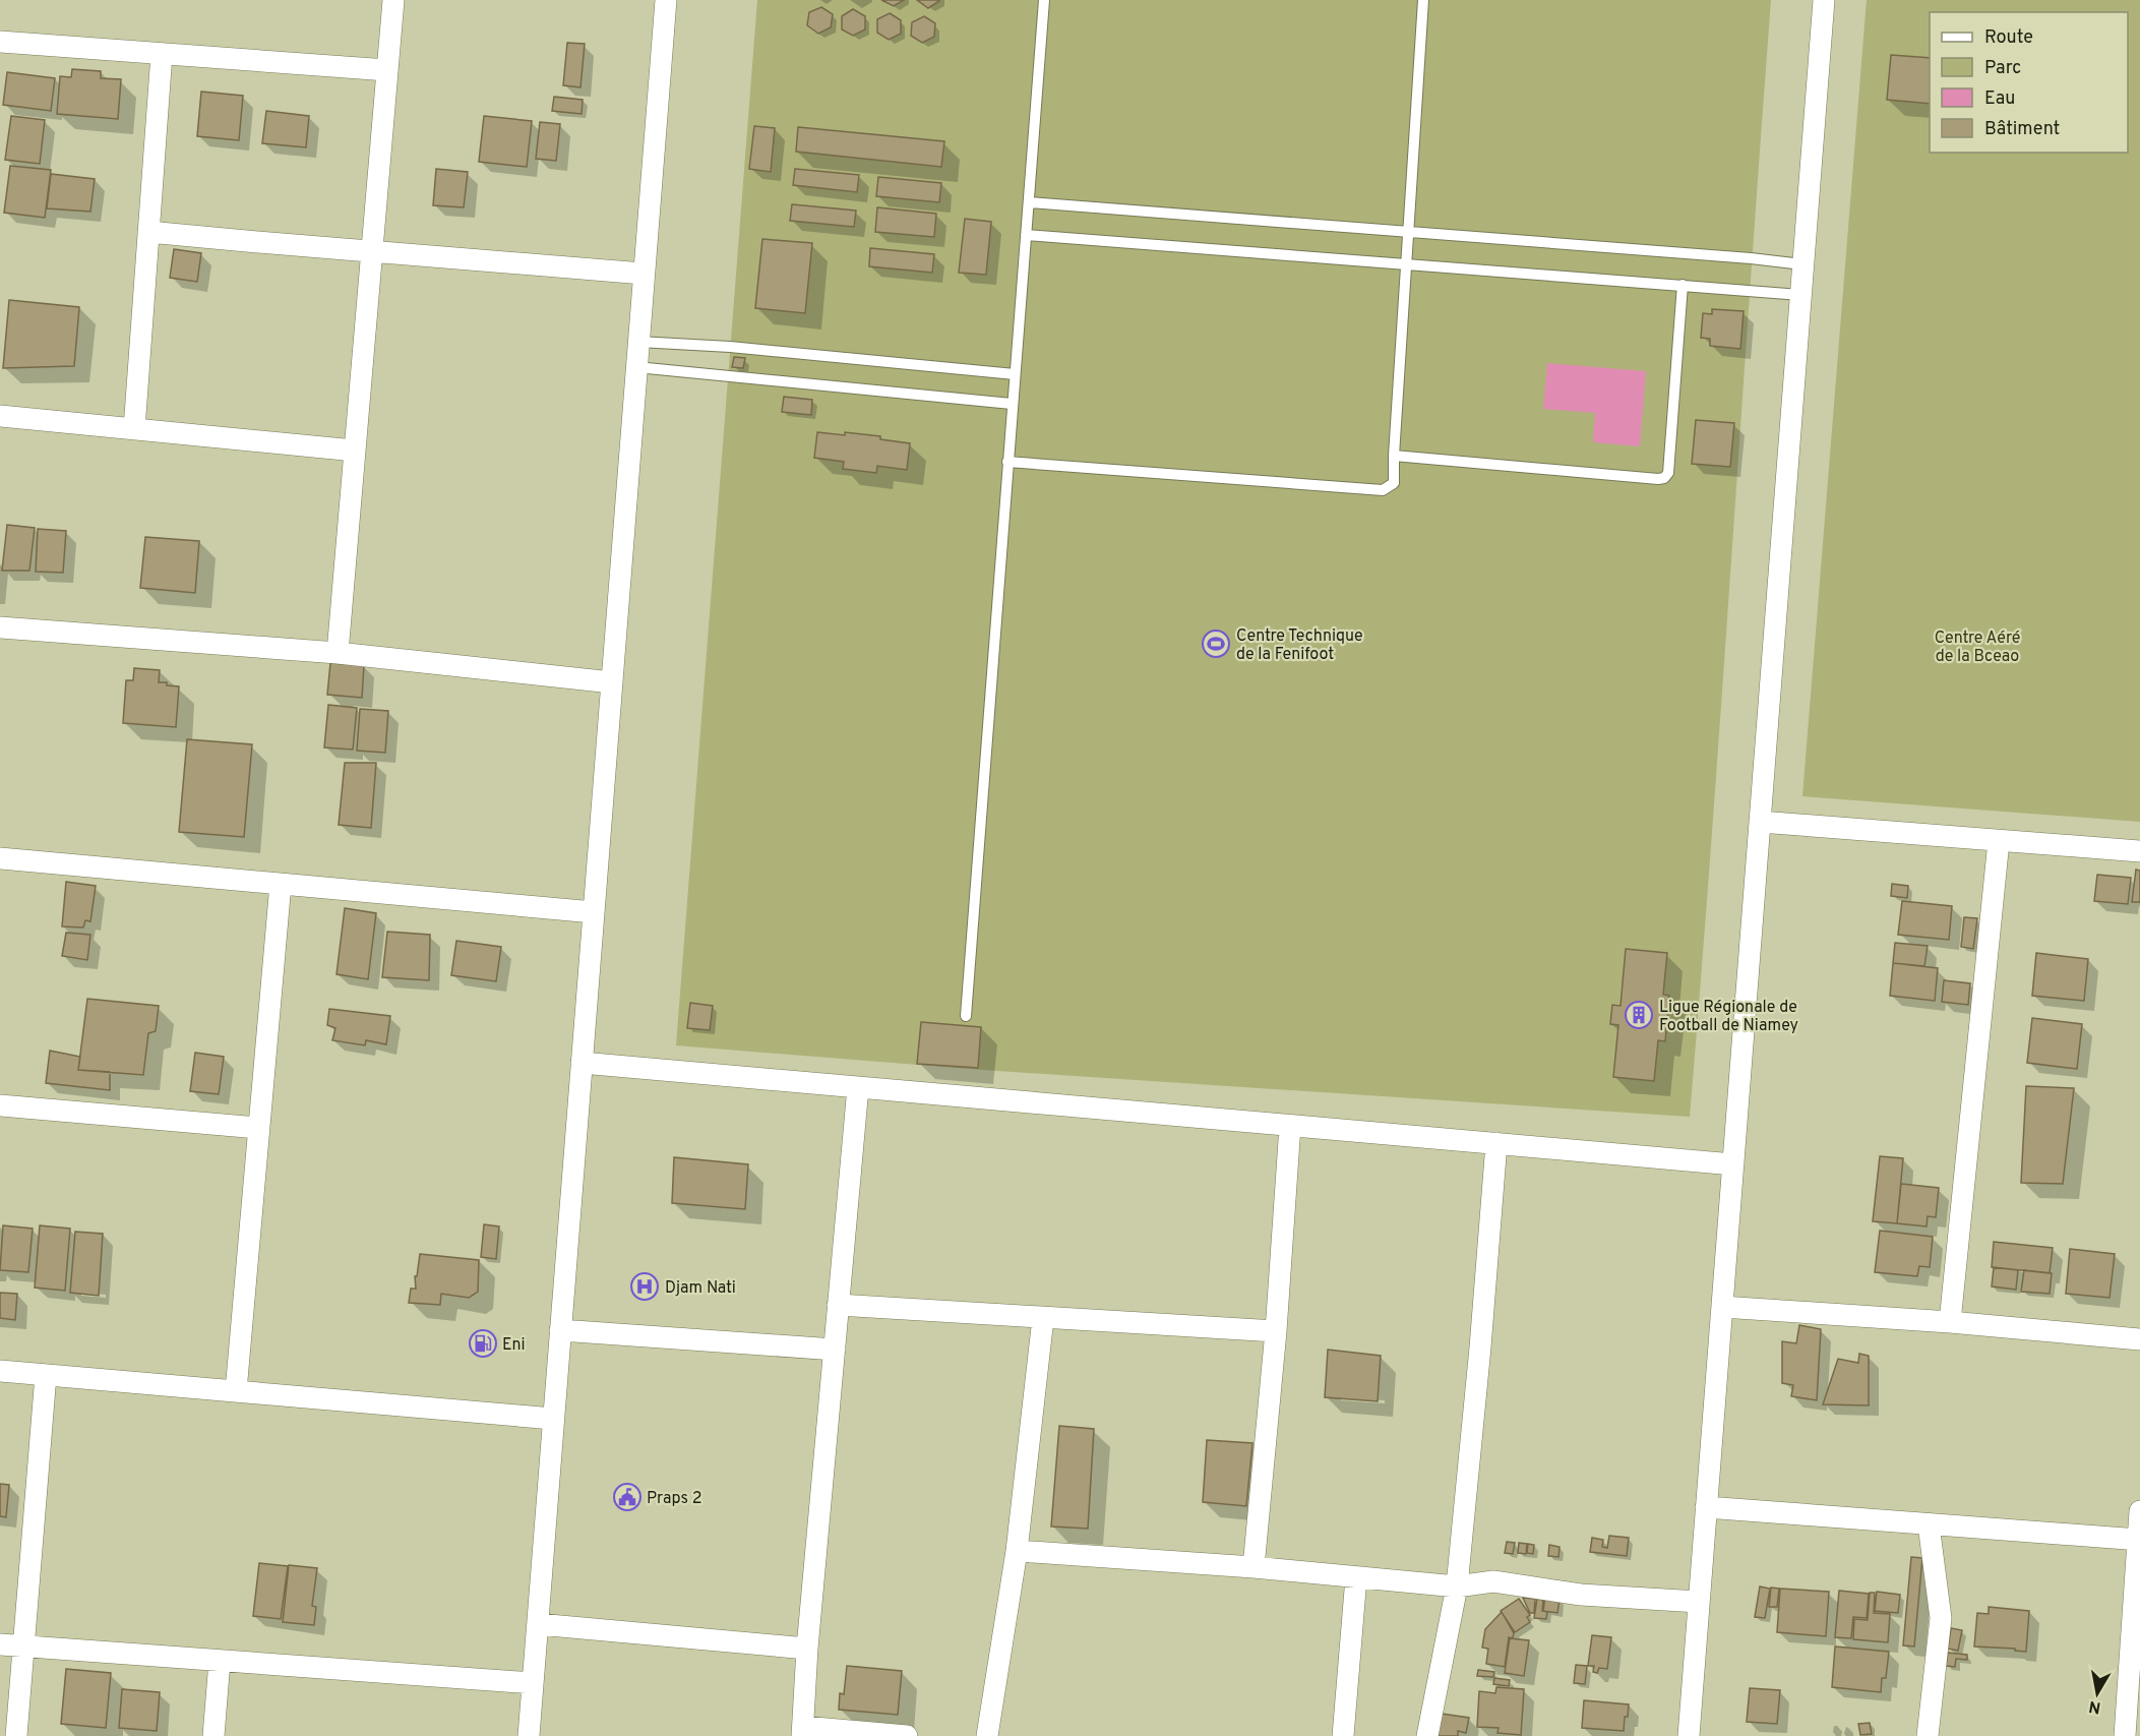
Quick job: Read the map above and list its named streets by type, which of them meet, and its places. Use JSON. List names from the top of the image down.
{
  "parks": ["Centre Aéré de la Bceao"],
  "places": {
    "sports": ["Centre Technique de la Fenifoot"],
    "building": ["Ligue Régionale de Football de Niamey"],
    "hospital": ["Djam Nati"],
    "fuel station": ["Eni"],
    "public building": ["Praps 2"]
  },
  "legend": [
    "Route",
    "Parc",
    "Eau",
    "Bâtiment"
  ],
  "north": "bottom"
}
